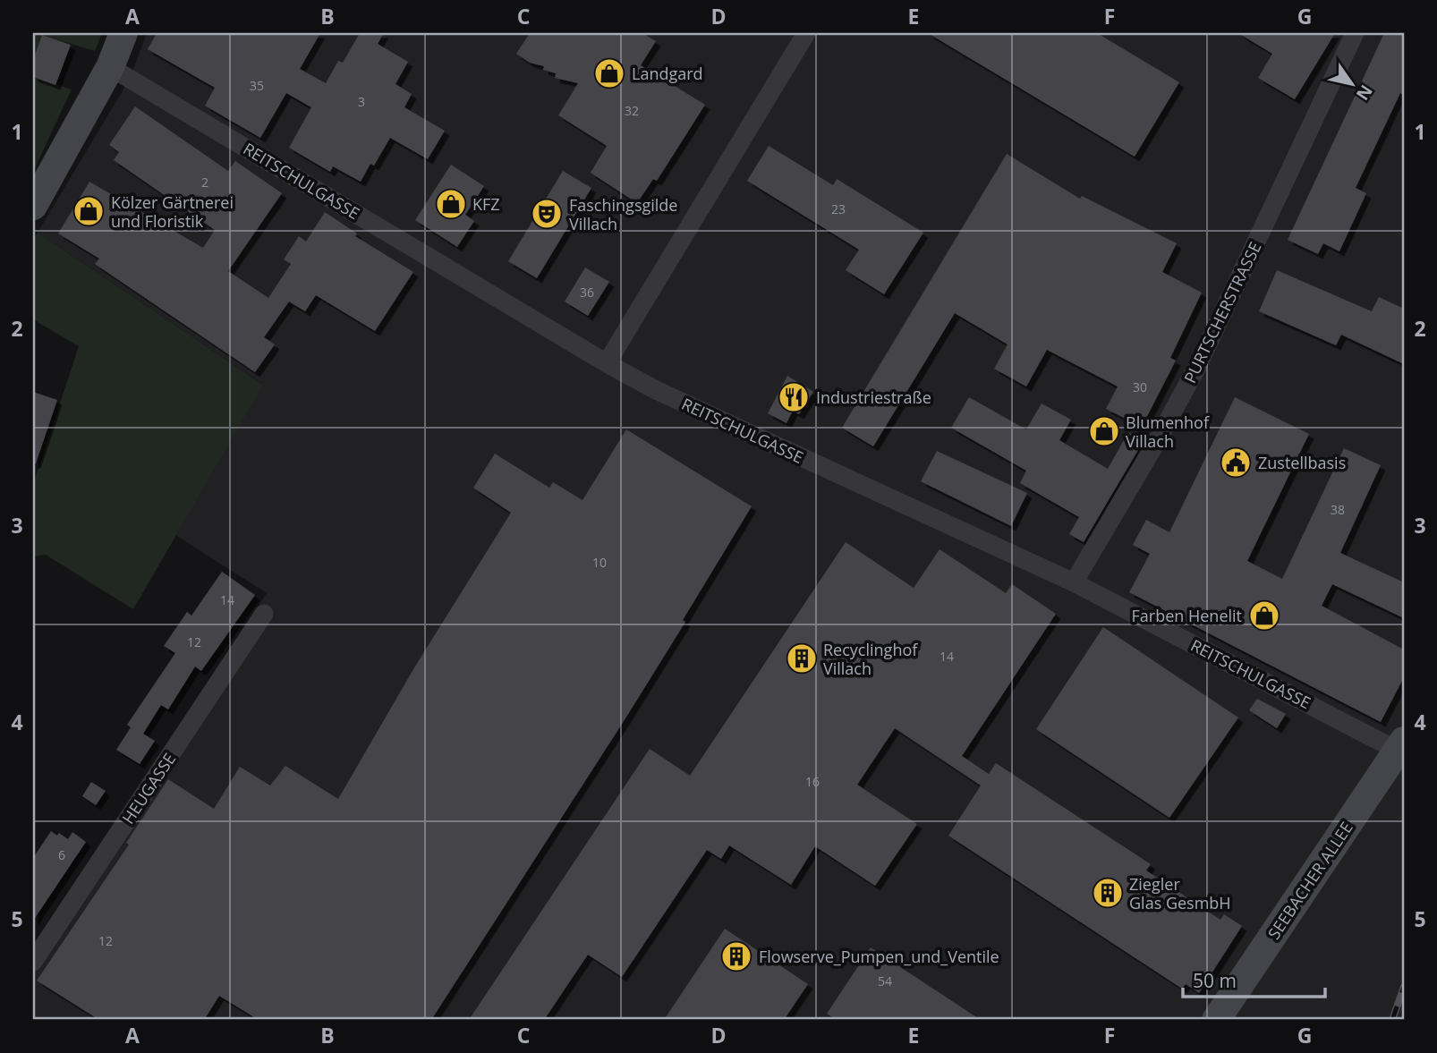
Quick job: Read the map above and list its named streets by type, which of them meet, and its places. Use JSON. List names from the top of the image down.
{
  "streets": {
    "street": [
      "REITSCHULGASSE",
      "PURTSCHERSTRASSE",
      "HEUGASSE",
      "SEEBACHER ALLEE"
    ]
  },
  "crossings": [
    ["REITSCHULGASSE", "PURTSCHERSTRASSE"],
    ["REITSCHULGASSE", "SEEBACHER ALLEE"]
  ],
  "places": {
    "shop": [
      "Landgard",
      "KFZ",
      "Kölzer Gärtnerei und Floristik",
      "Blumenhof Villach",
      "Farben Henelit"
    ],
    "theatre": ["Faschingsgilde Villach"],
    "restaurant": ["Industriestraße"],
    "public building": ["Zustellbasis"],
    "building": ["Recyclinghof Villach", "Ziegler Glas GesmbH", "Flowserve_Pumpen_und_Ventile"]
  },
  "house_numbers": [
    "35",
    "3",
    "32",
    "2",
    "23",
    "36",
    "30",
    "38",
    "10",
    "14",
    "12",
    "14",
    "16",
    "6",
    "12",
    "54"
  ],
  "scale_bar": "50 m",
  "north": "bottom right",
  "grid": {
    "columns": [
      "A",
      "B",
      "C",
      "D",
      "E",
      "F",
      "G"
    ],
    "rows": [
      "1",
      "2",
      "3",
      "4",
      "5"
    ]
  }
}
